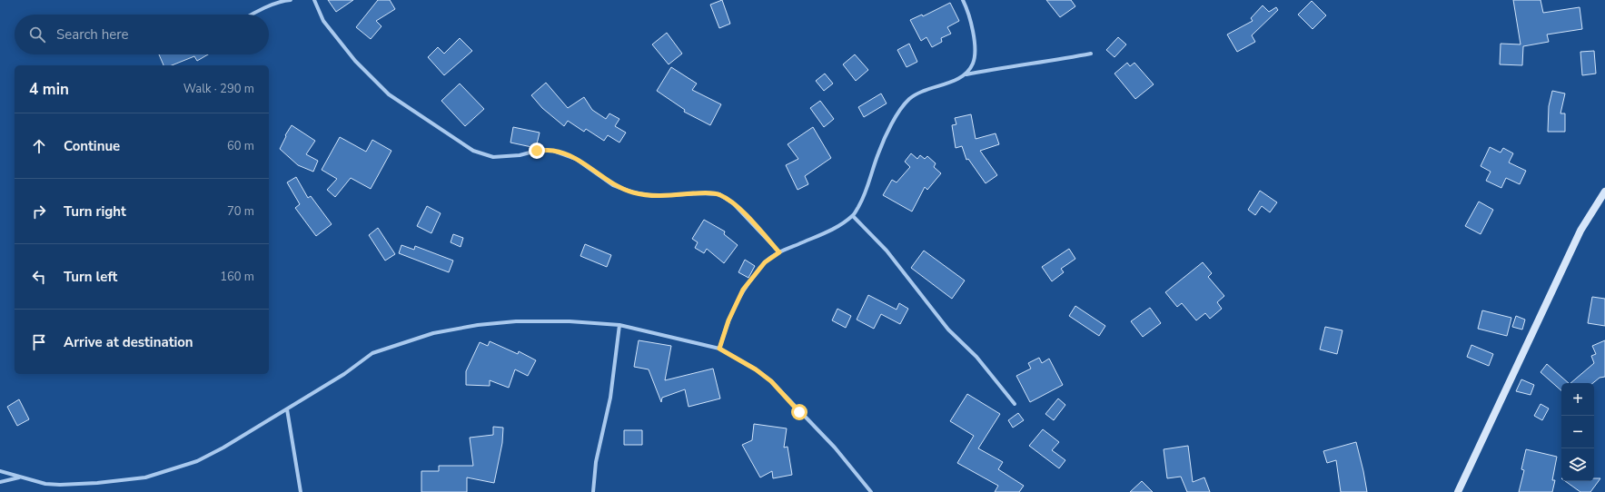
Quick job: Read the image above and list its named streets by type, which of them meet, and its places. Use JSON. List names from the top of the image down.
{
  "page": {
    "search": "Search here",
    "heading": ["4 min", "Walk · 290 m"],
    "list": [
      ["Continue", "60 m"],
      ["Turn right", "70 m"],
      ["Turn left", "160 m"],
      "Arrive at destination"
    ],
    "map_buttons": ["+", "−"]
  }
}
